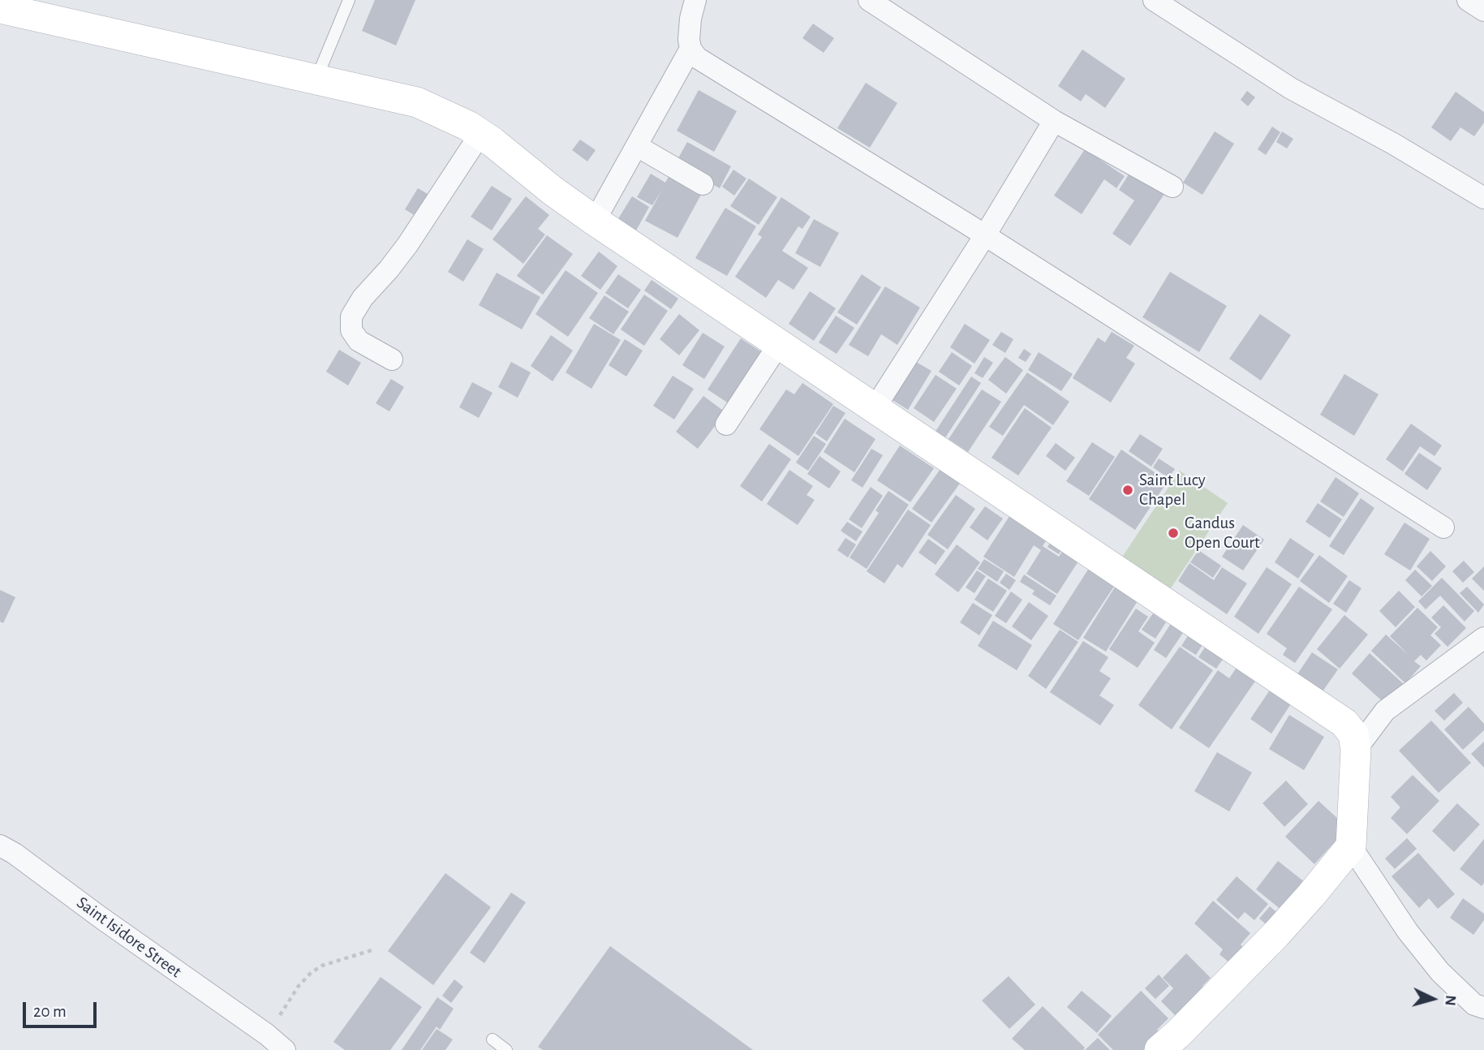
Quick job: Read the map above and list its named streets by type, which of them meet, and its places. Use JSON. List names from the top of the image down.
{
  "streets": {
    "street": ["Saint Isidore Street"]
  },
  "places": ["Saint Lucy Chapel", "Gandus Open Court"],
  "scale_bar": "20 m",
  "north": "right"
}
